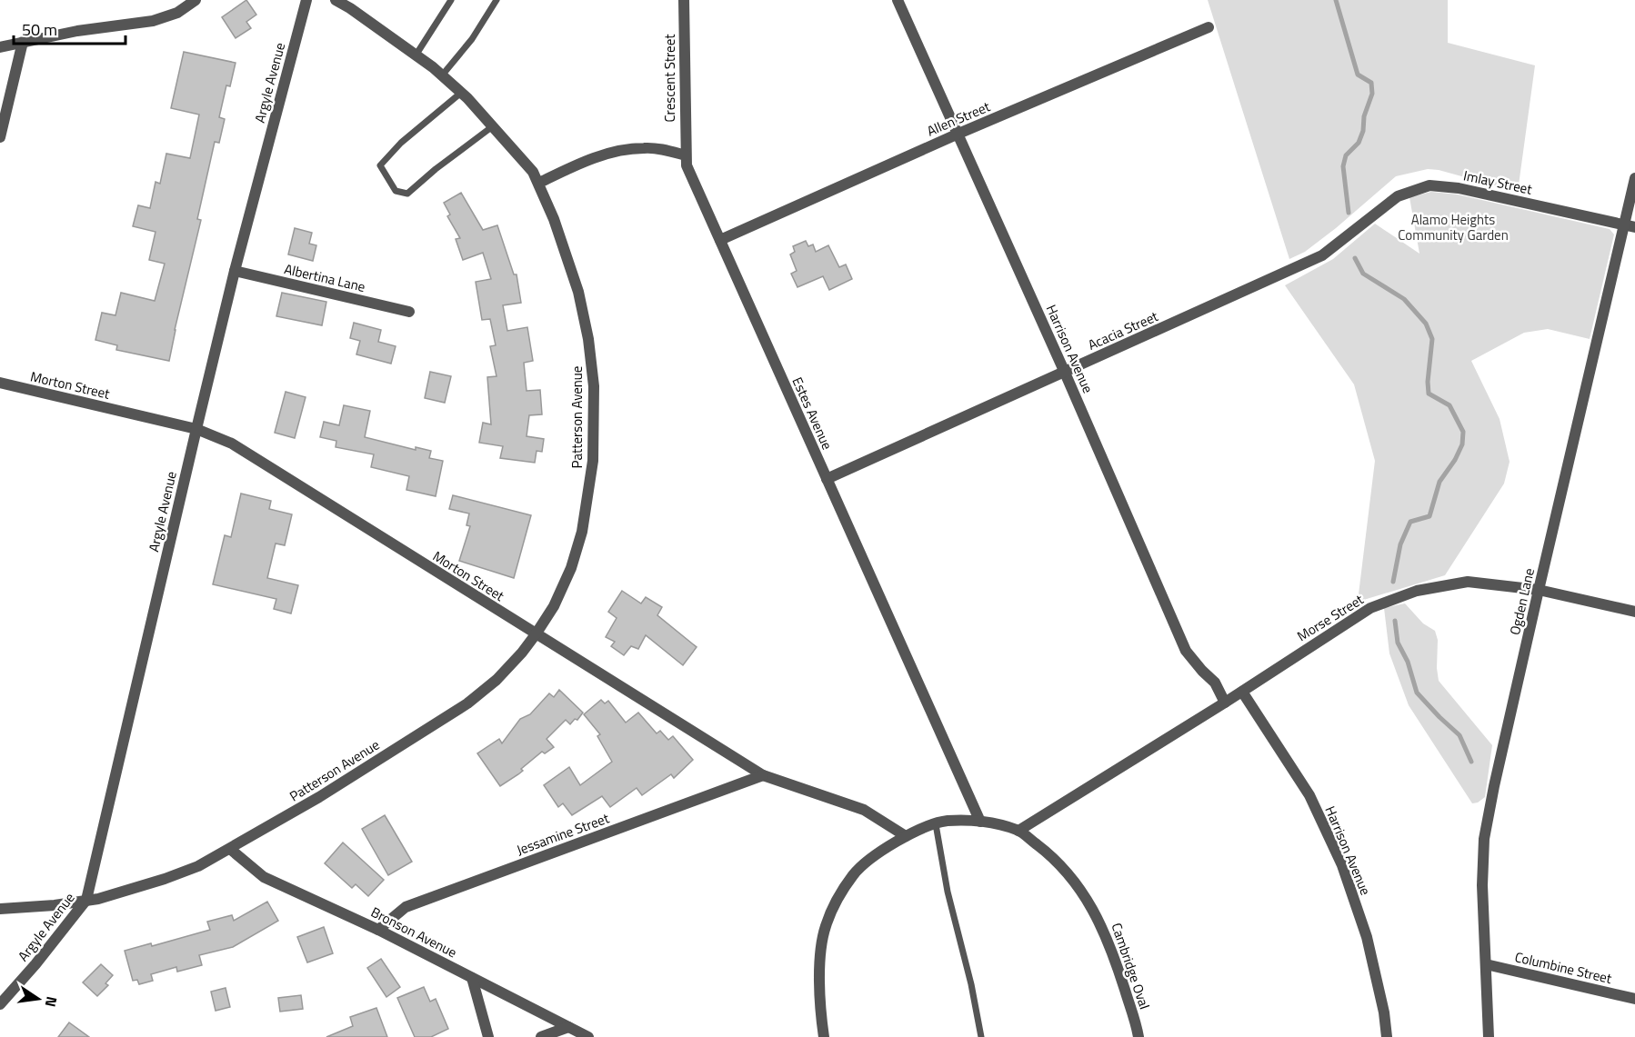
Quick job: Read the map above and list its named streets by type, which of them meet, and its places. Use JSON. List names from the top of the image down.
{
  "streets": {
    "street": [
      "Crescent Street",
      "Argyle Avenue",
      "Allen Street",
      "Imlay Street",
      "Albertina Lane",
      "Acacia Street",
      "Harrison Avenue",
      "Morton Street",
      "Estes Avenue",
      "Patterson Avenue",
      "Ogden Lane",
      "Morse Street",
      "Jessamine Street",
      "Bronson Avenue",
      "Cambridge Oval",
      "Columbine Street"
    ]
  },
  "crossings": [
    ["Crescent Street", "Estes Avenue"],
    ["Argyle Avenue", "Albertina Lane"],
    ["Argyle Avenue", "Morton Street"],
    ["Argyle Avenue", "Patterson Avenue"],
    ["Allen Street", "Harrison Avenue"],
    ["Allen Street", "Estes Avenue"],
    ["Imlay Street", "Acacia Street"],
    ["Imlay Street", "Ogden Lane"],
    ["Acacia Street", "Harrison Avenue"],
    ["Acacia Street", "Estes Avenue"],
    ["Harrison Avenue", "Morse Street"],
    ["Morton Street", "Patterson Avenue"],
    ["Morton Street", "Jessamine Street"],
    ["Morton Street", "Cambridge Oval"],
    ["Estes Avenue", "Cambridge Oval"],
    ["Patterson Avenue", "Bronson Avenue"],
    ["Ogden Lane", "Morse Street"],
    ["Ogden Lane", "Columbine Street"],
    ["Jessamine Street", "Bronson Avenue"]
  ],
  "parks": ["Alamo Heights Community Garden"],
  "scale_bar": "50 m",
  "north": "right"
}
